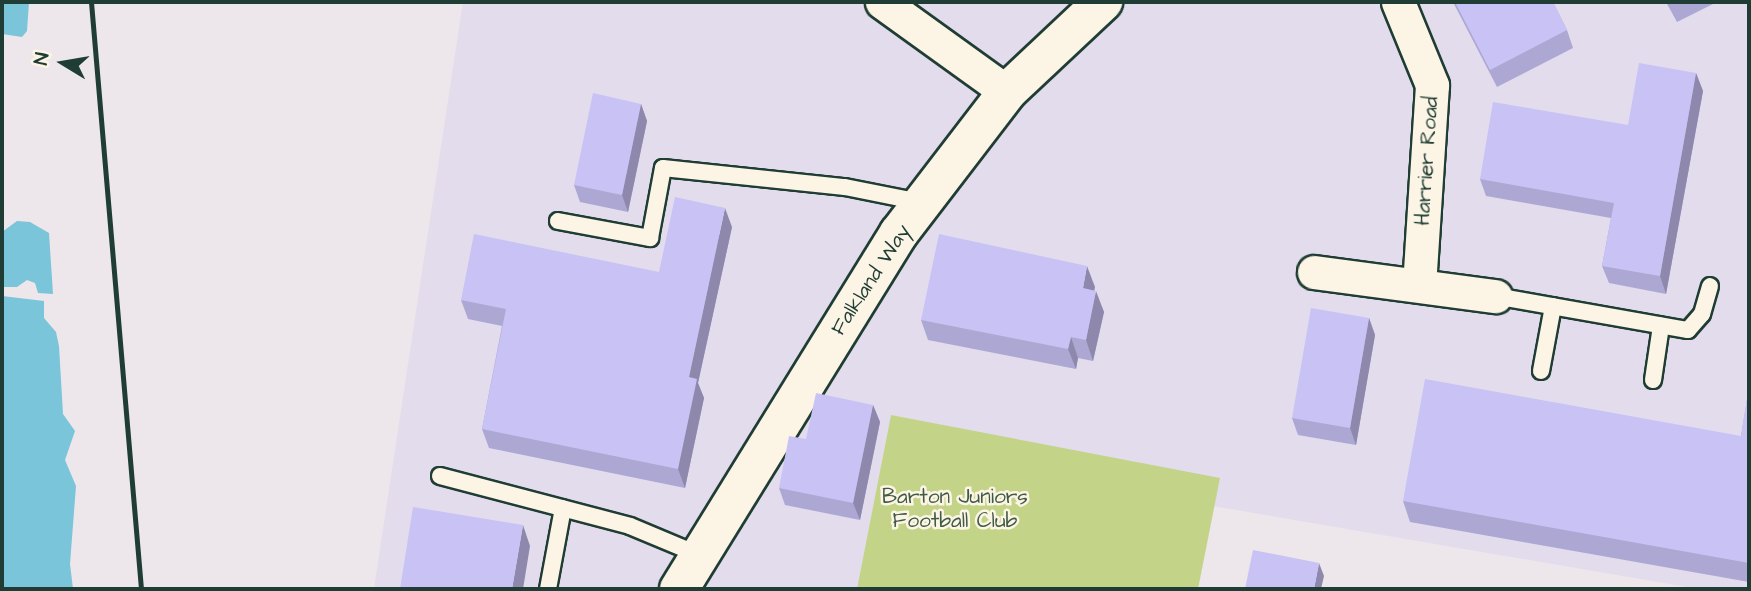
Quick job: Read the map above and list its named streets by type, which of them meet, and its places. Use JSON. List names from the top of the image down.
{
  "streets": {
    "street": ["Harrier Road", "Falkland Way"]
  },
  "parks": ["Barton Juniors Football Club"],
  "north": "left"
}
